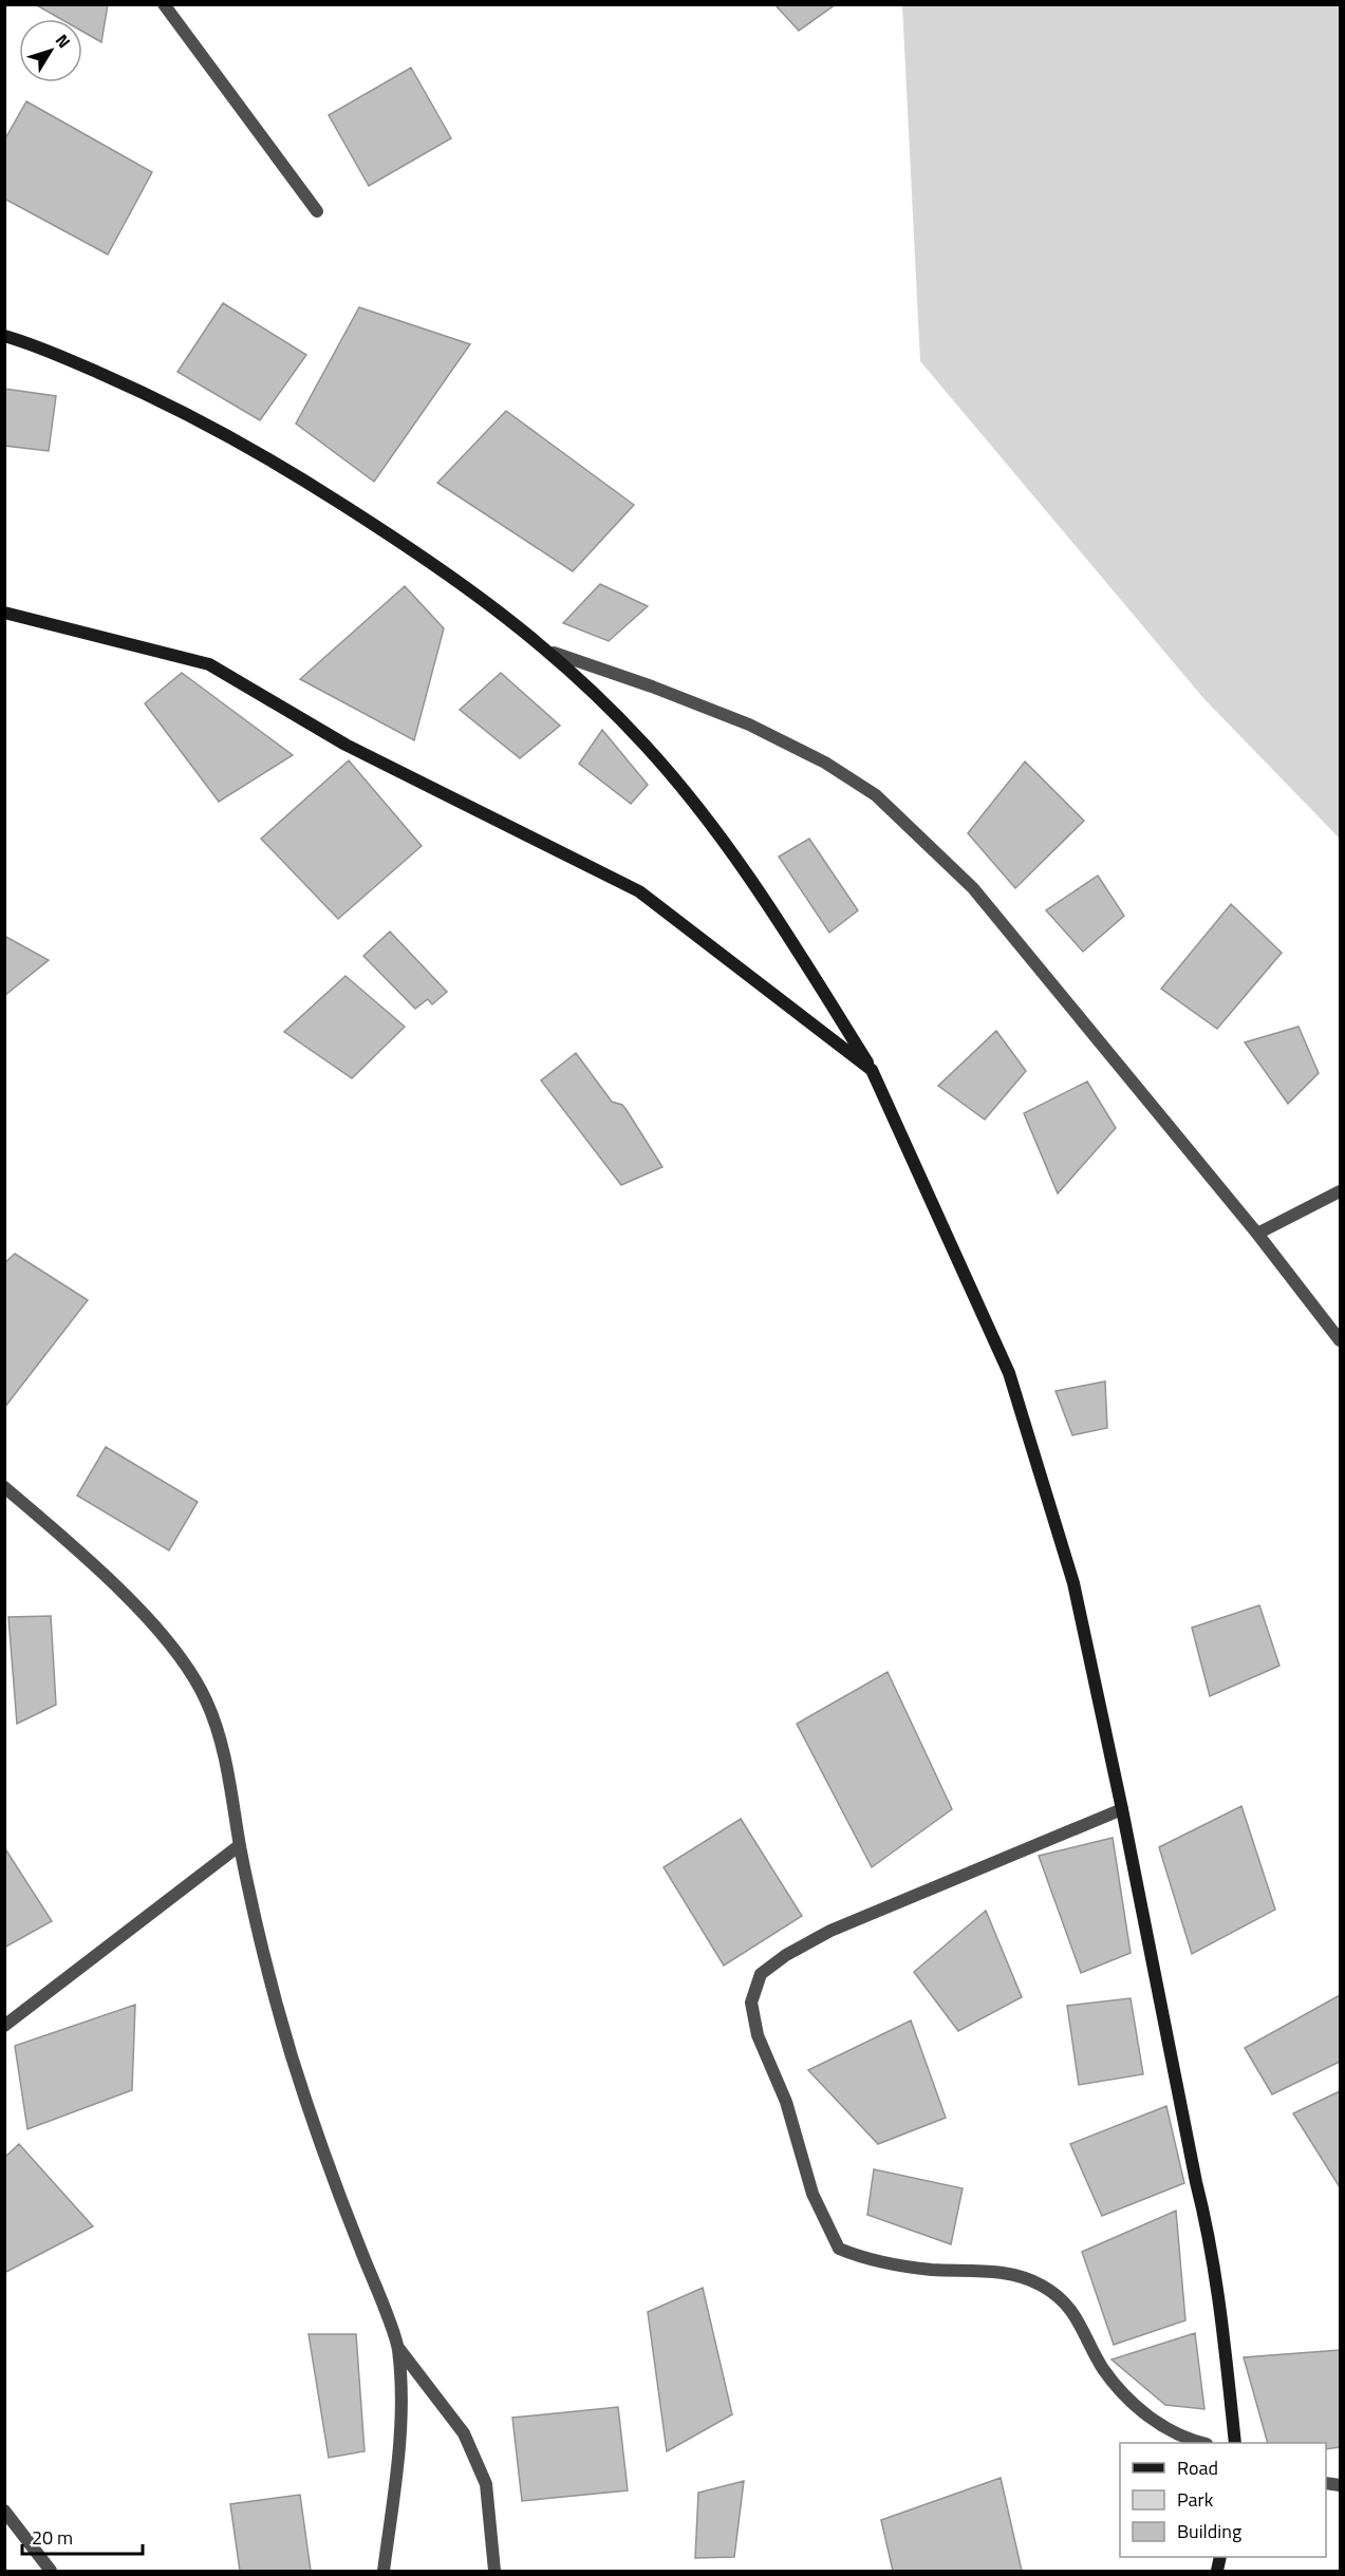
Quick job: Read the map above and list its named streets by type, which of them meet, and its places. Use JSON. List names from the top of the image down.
{
  "legend": ["Road", "Park", "Building"],
  "scale_bar": "20 m",
  "north": "top right"
}
